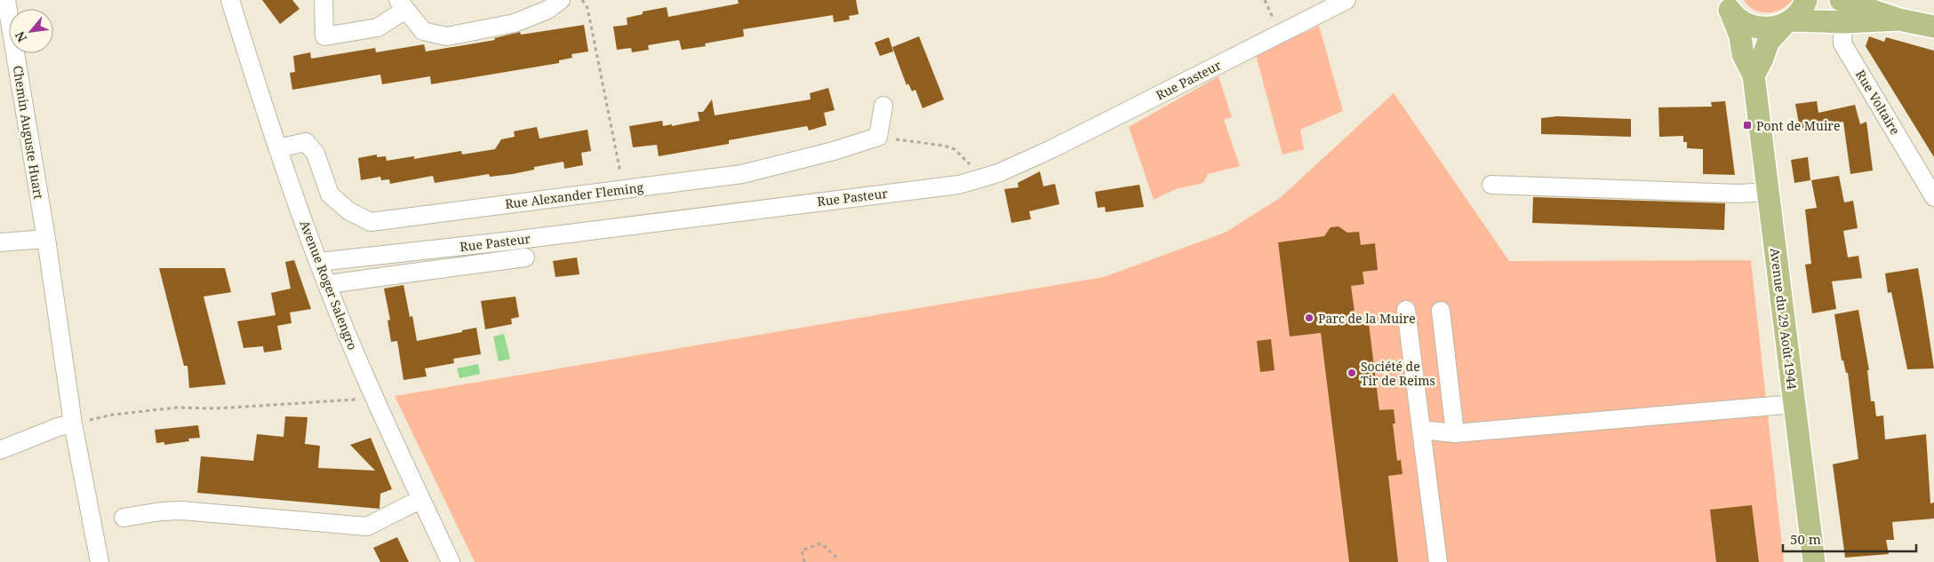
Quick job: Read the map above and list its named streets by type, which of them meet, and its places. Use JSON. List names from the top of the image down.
{
  "streets": {
    "main road": ["Avenue du 29 Août 1944"],
    "street": [
      "Rue Pasteur",
      "Rue Voltaire",
      "Chemin Auguste Huart",
      "Rue Alexander Fleming",
      "Avenue Roger Salengro"
    ]
  },
  "crossings": [
    ["Rue Pasteur", "Avenue Roger Salengro"],
    ["Rue Alexander Fleming", "Avenue Roger Salengro"]
  ],
  "places": {
    "transit": ["Pont de Muire"],
    "other": ["Parc de la Muire", "Société de Tir de Reims"]
  },
  "scale_bar": "50 m",
  "north": "bottom left"
}
